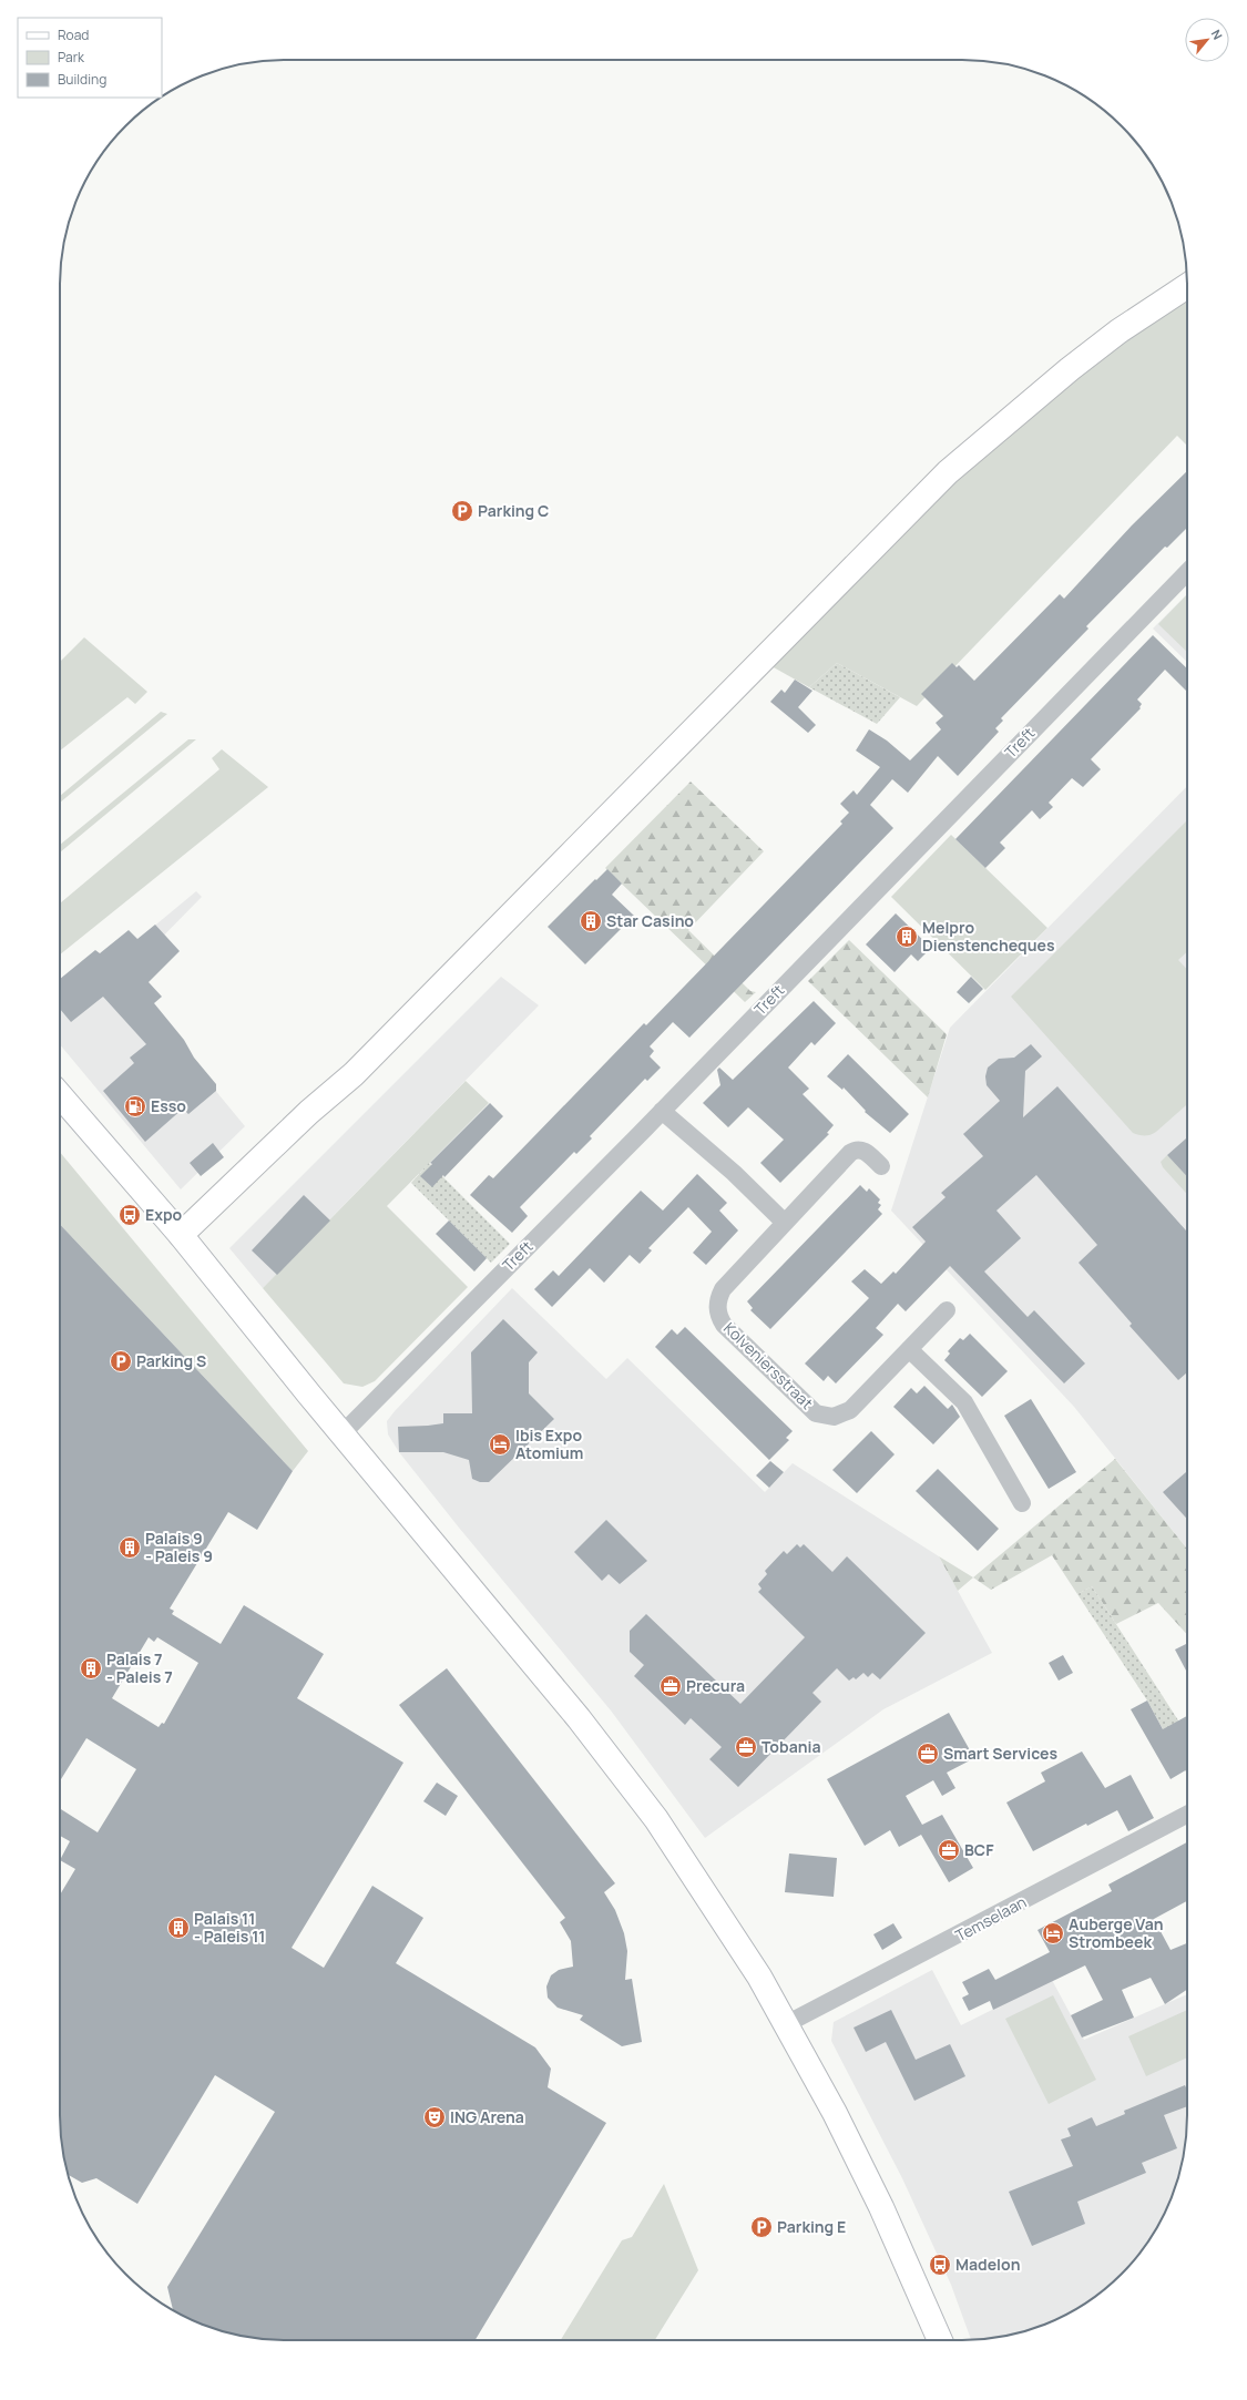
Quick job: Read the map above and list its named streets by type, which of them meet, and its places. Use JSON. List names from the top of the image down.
{
  "streets": {
    "street": ["Treft", "Kolveniersstraat", "Temselaan"]
  },
  "places": {
    "parking": ["Parking C", "Parking S", "Parking E"],
    "building": [
      "Star Casino",
      "Melpro Dienstencheques",
      "Palais 9 - Paleis 9",
      "Palais 7 - Paleis 7",
      "Palais 11 - Paleis 11"
    ],
    "fuel station": ["Esso"],
    "bus stop": ["Expo", "Madelon"],
    "hotel": ["Ibis Expo Atomium", "Auberge Van Strombeek"],
    "office": [
      "Precura",
      "Tobania",
      "Smart Services",
      "BCF"
    ],
    "theatre": ["ING Arena"]
  },
  "legend": ["Road", "Park", "Building"],
  "north": "top right"
}
